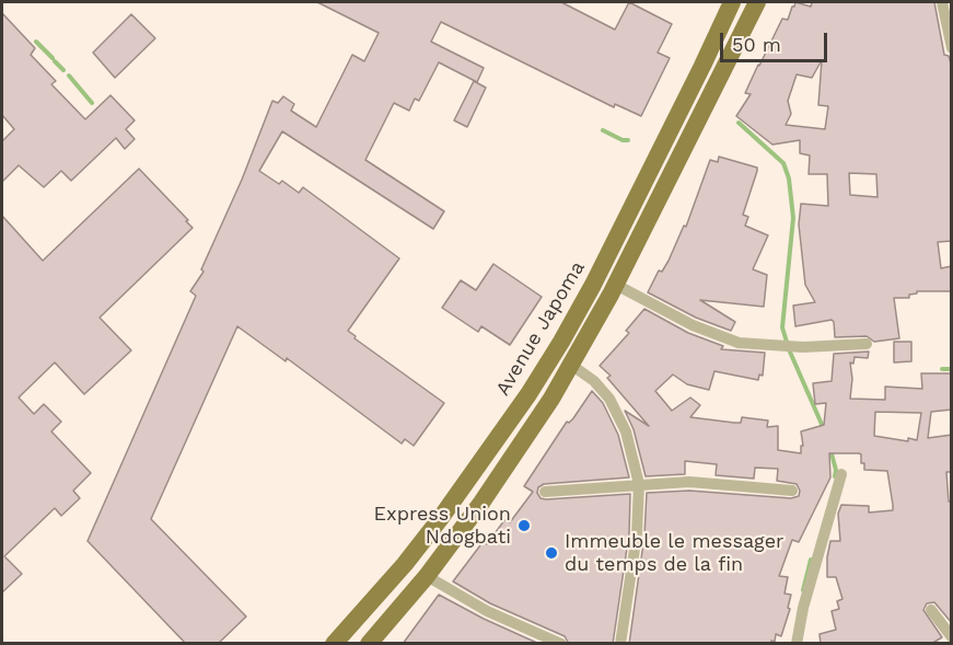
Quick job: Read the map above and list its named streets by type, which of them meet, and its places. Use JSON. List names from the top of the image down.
{
  "streets": {
    "main road": ["Avenue Japoma"]
  },
  "places": ["Express Union Ndogbati", "Immeuble le messager du temps de la fin"],
  "scale_bar": "50 m"
}
